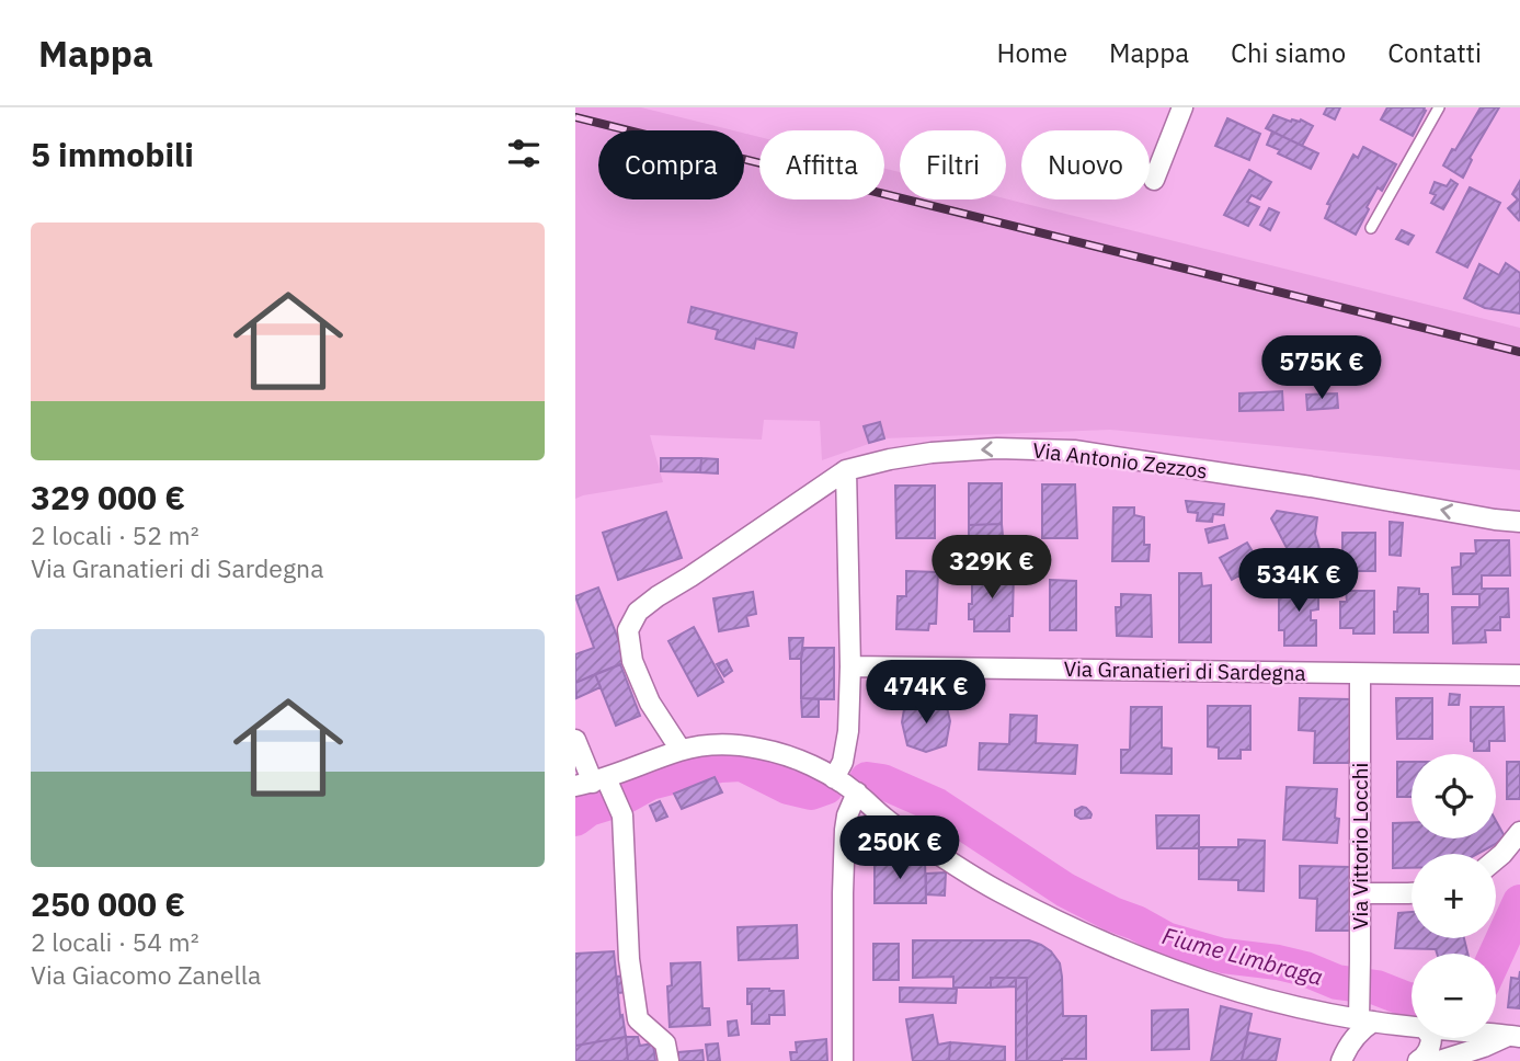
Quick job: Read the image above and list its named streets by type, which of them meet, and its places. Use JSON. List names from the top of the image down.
{
  "streets": {
    "street": ["Via Antonio Zezzos", "Via Granatieri di Sardegna", "Via Vittorio Locchi"]
  },
  "crossings": [
    ["Via Granatieri di Sardegna", "Via Vittorio Locchi"]
  ],
  "one_way": ["Via Antonio Zezzos"],
  "water": ["Fiume Limbraga"],
  "page": {
    "header": "Mappa",
    "nav": [
      "Home",
      "Mappa",
      "Chi siamo",
      "Contatti"
    ],
    "heading": "5 immobili",
    "chip": [
      "Compra",
      "Affitta",
      "Filtri",
      "Nuovo"
    ],
    "list": [
      {
        "name": "329 000 €",
        "note": "2 locali · 52 m² · Via Granatieri di Sardegna"
      },
      {
        "name": "250 000 €",
        "note": "2 locali · 54 m² · Via Giacomo Zanella"
      }
    ],
    "price": [
      "575K €",
      "329K €",
      "534K €",
      "474K €",
      "250K €"
    ],
    "map_buttons": ["+", "−"]
  }
}
